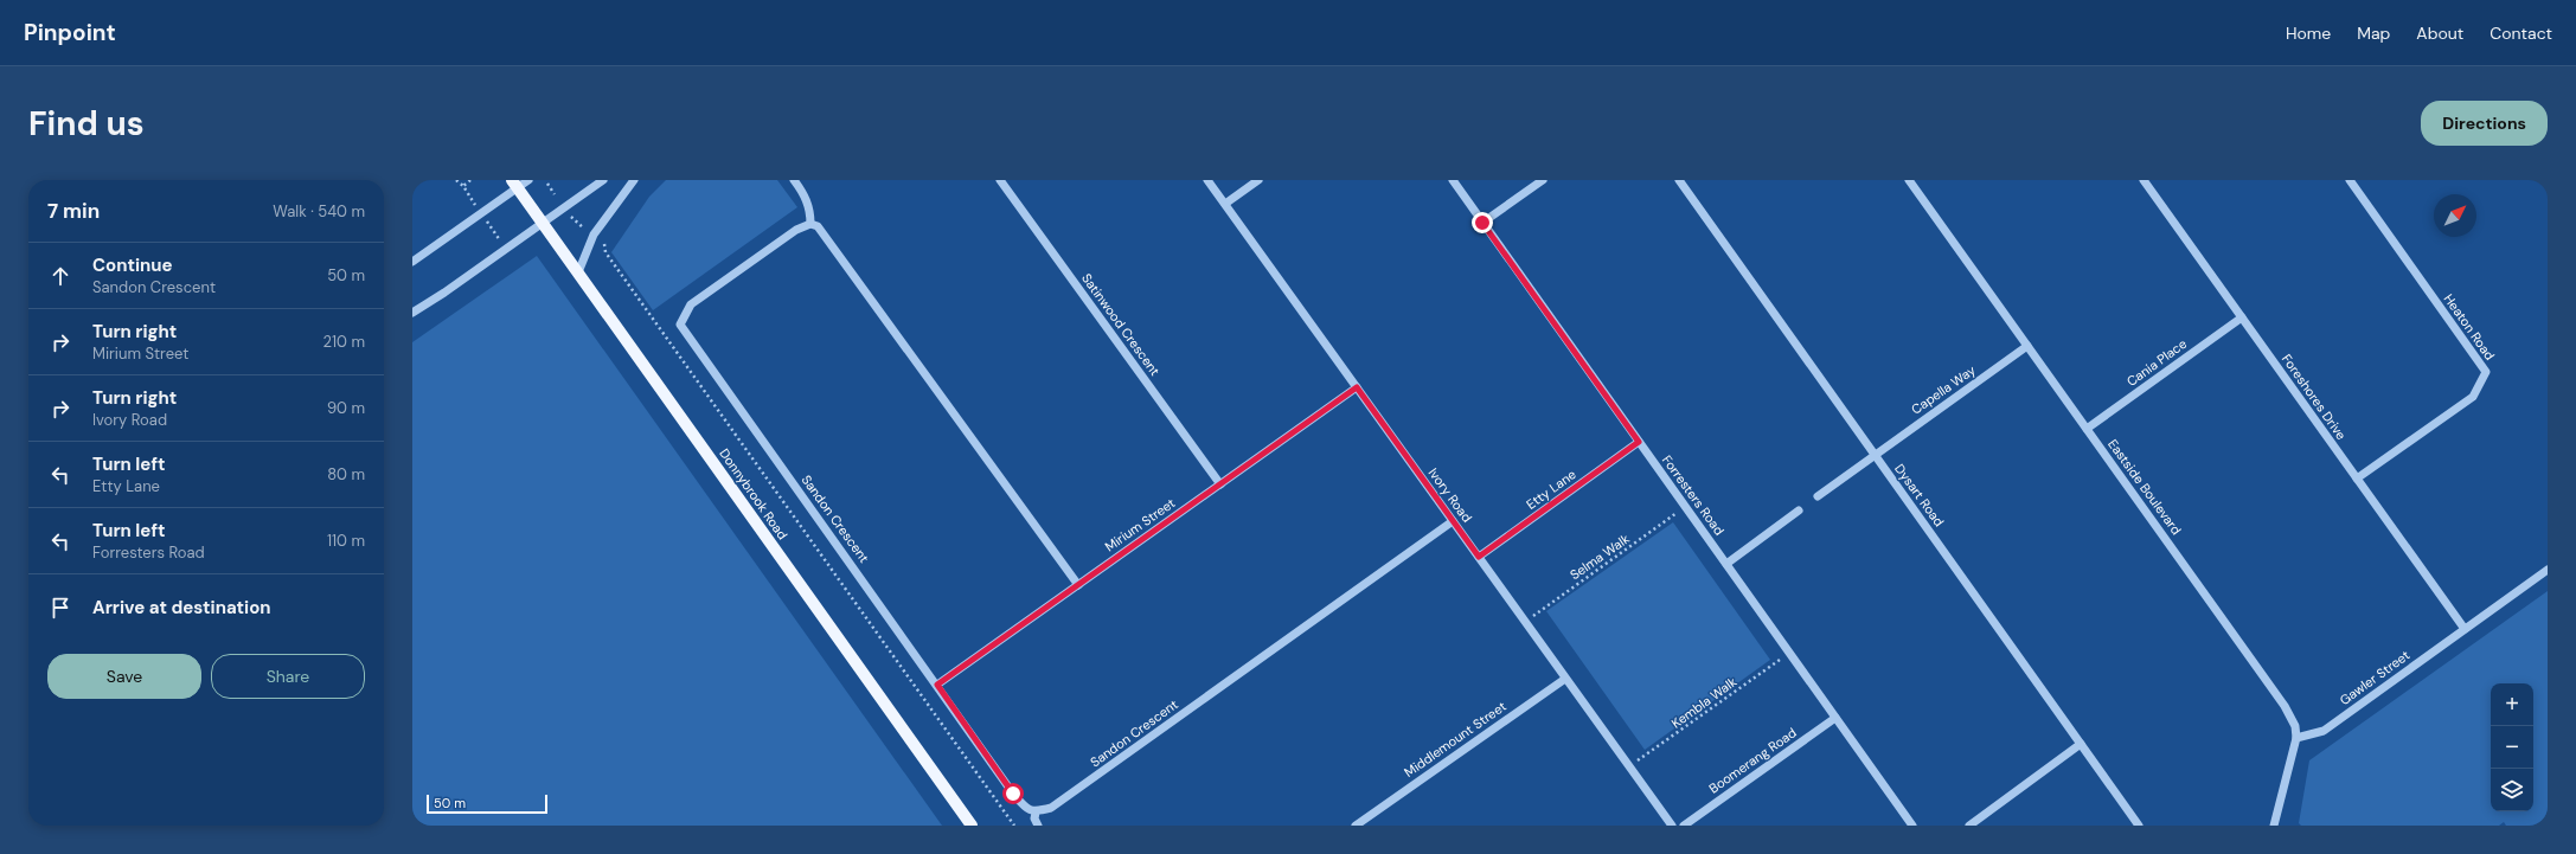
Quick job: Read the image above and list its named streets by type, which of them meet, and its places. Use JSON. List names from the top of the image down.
{
  "streets": {
    "main road": ["Donnybrook Road"],
    "street": [
      "Satinwood Crescent",
      "Heaton Road",
      "Cania Place",
      "Capella Way",
      "Foreshores Drive",
      "Eastside Boulevard",
      "Etty Lane",
      "Ivory Road",
      "Forresters Road",
      "Dysart Road",
      "Sandon Crescent",
      "Mirium Street",
      "Gawler Street",
      "Middlemount Street",
      "Boomerang Road"
    ],
    "path": ["Selma Walk", "Kembla Walk"]
  },
  "crossings": [
    ["Satinwood Crescent", "Mirium Street"],
    ["Heaton Road", "Foreshores Drive"],
    ["Cania Place", "Foreshores Drive"],
    ["Cania Place", "Eastside Boulevard"],
    ["Capella Way", "Eastside Boulevard"],
    ["Capella Way", "Dysart Road"],
    ["Foreshores Drive", "Gawler Street"],
    ["Eastside Boulevard", "Gawler Street"],
    ["Etty Lane", "Ivory Road"],
    ["Etty Lane", "Forresters Road"],
    ["Ivory Road", "Sandon Crescent"],
    ["Ivory Road", "Mirium Street"],
    ["Ivory Road", "Selma Walk"],
    ["Ivory Road", "Kembla Walk"],
    ["Ivory Road", "Middlemount Street"],
    ["Forresters Road", "Selma Walk"],
    ["Forresters Road", "Kembla Walk"],
    ["Forresters Road", "Boomerang Road"],
    ["Sandon Crescent", "Mirium Street"]
  ],
  "scale_bar": "50 m",
  "north": "top right",
  "page": {
    "header": "Pinpoint",
    "nav": [
      "Home",
      "Map",
      "About",
      "Contact"
    ],
    "buttons": [
      "Directions",
      ["Save", "Share"]
    ],
    "title": "Find us",
    "heading": ["7 min", "Walk · 540 m"],
    "list": [
      ["Continue", "Sandon Crescent", "50 m"],
      ["Turn right", "Mirium Street", "210 m"],
      ["Turn right", "Ivory Road", "90 m"],
      ["Turn left", "Etty Lane", "80 m"],
      ["Turn left", "Forresters Road", "110 m"],
      "Arrive at destination"
    ],
    "map_buttons": ["+", "−"],
    "scale": "50 m"
  }
}
